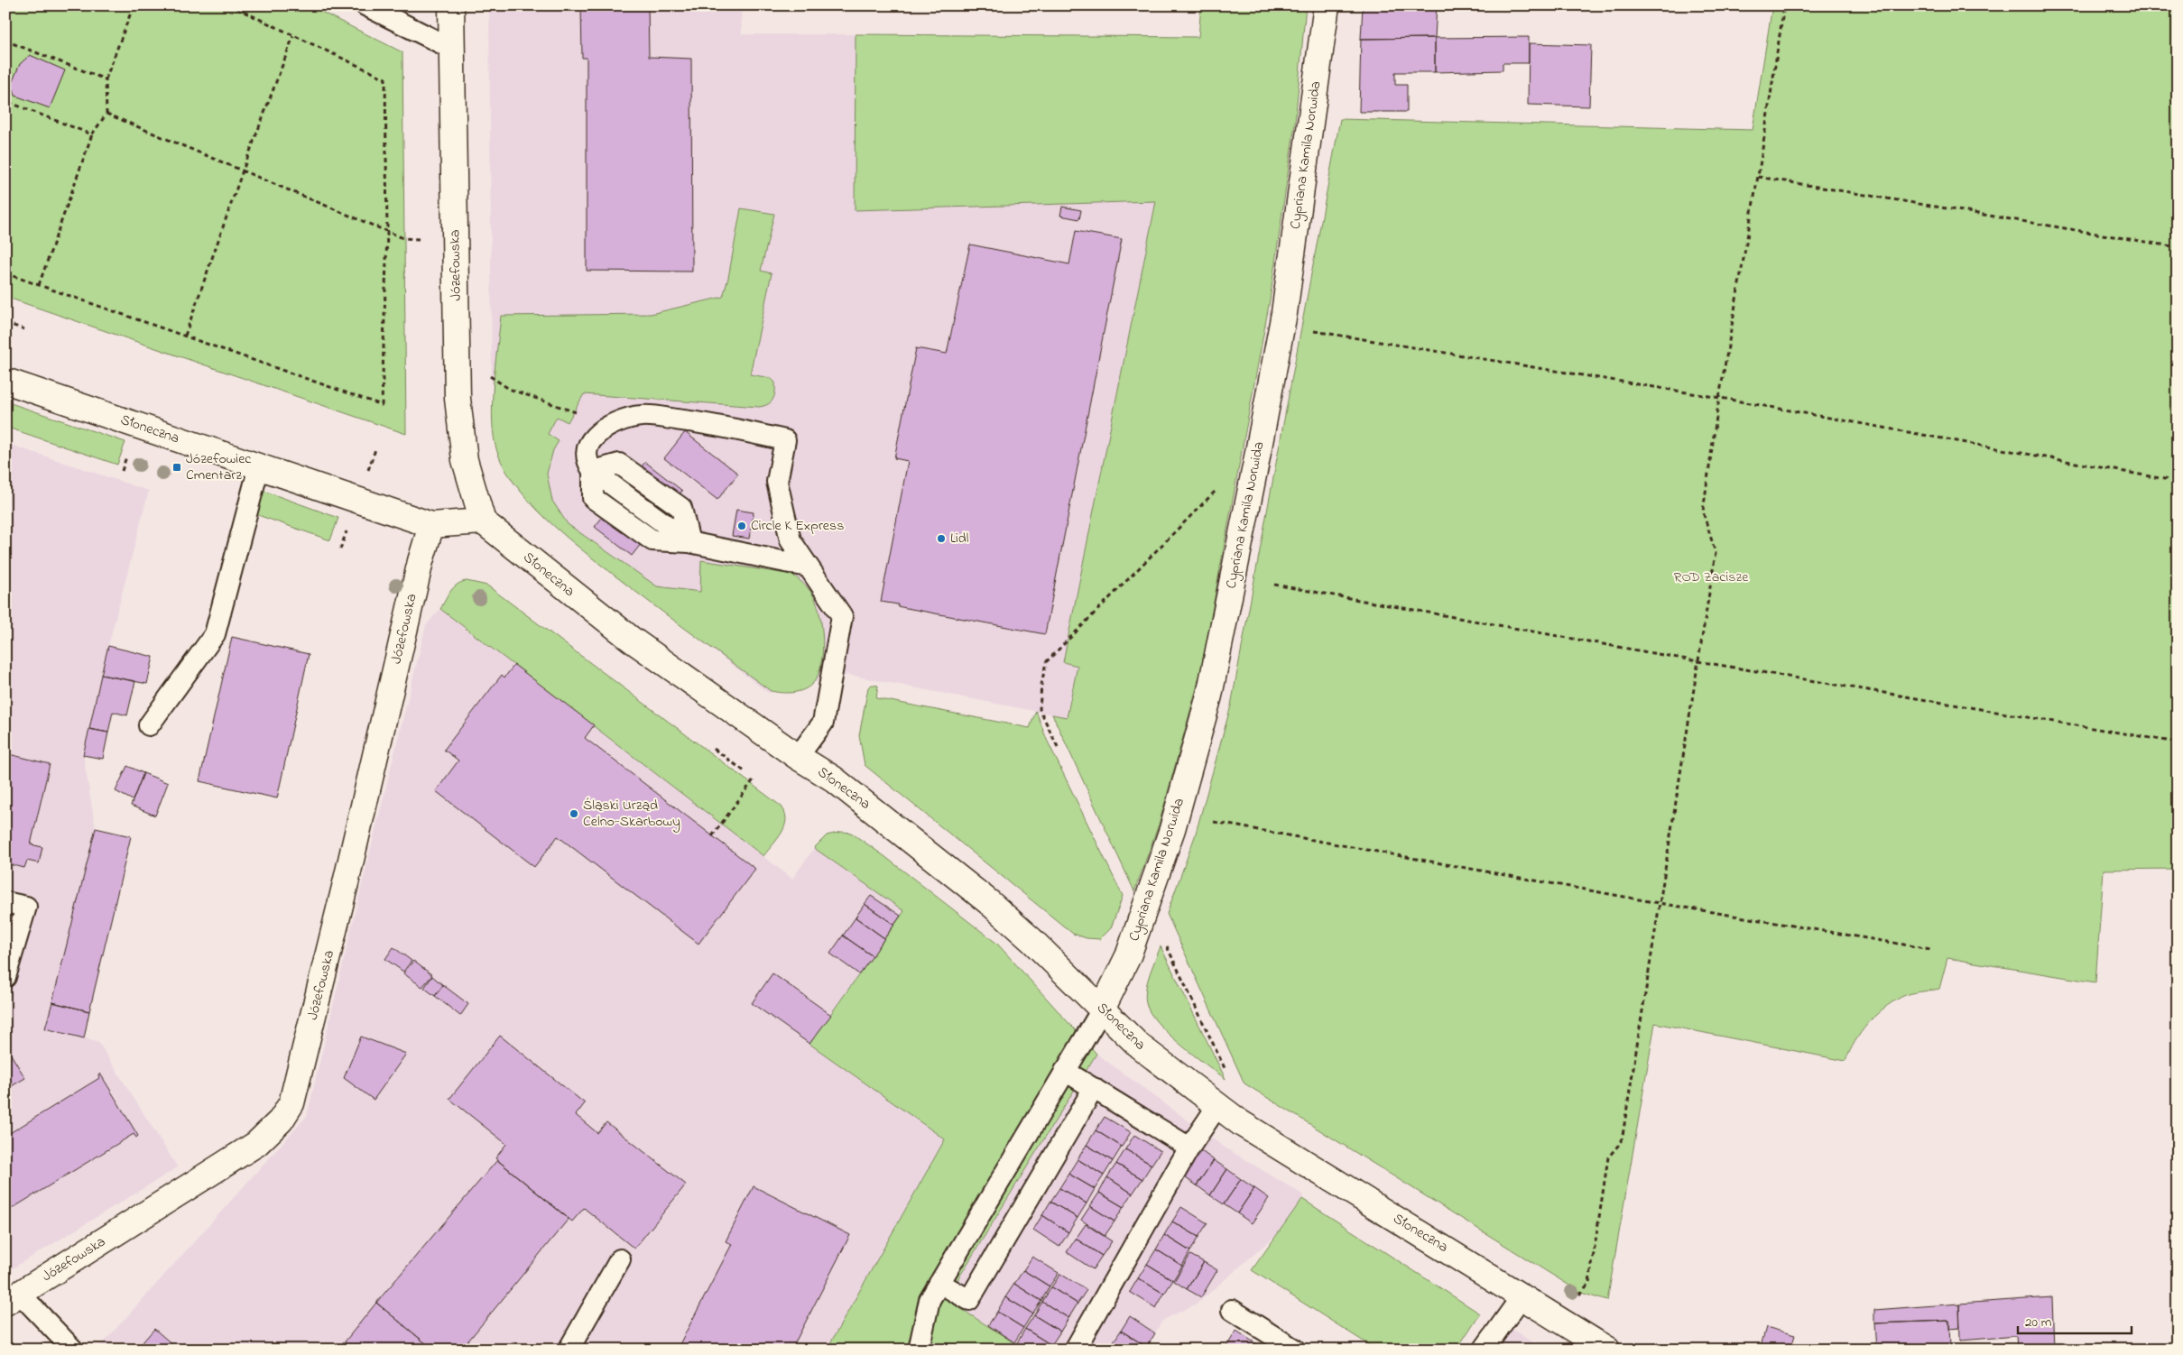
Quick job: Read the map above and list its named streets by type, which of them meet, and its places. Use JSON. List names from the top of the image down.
{
  "streets": {
    "street": ["Cypriana Kamila Norwida", "Józefowska", "Słoneczna"]
  },
  "crossings": [
    ["Cypriana Kamila Norwida", "Słoneczna"],
    ["Józefowska", "Słoneczna"]
  ],
  "parks": ["ROD Zacisze"],
  "places": {
    "transit": ["Józefowiec Cmentarz"],
    "other": ["Circle K Express", "Lidl", "Śląski Urząd Celno-Skarbowy"]
  },
  "scale_bar": "20 m"
}
